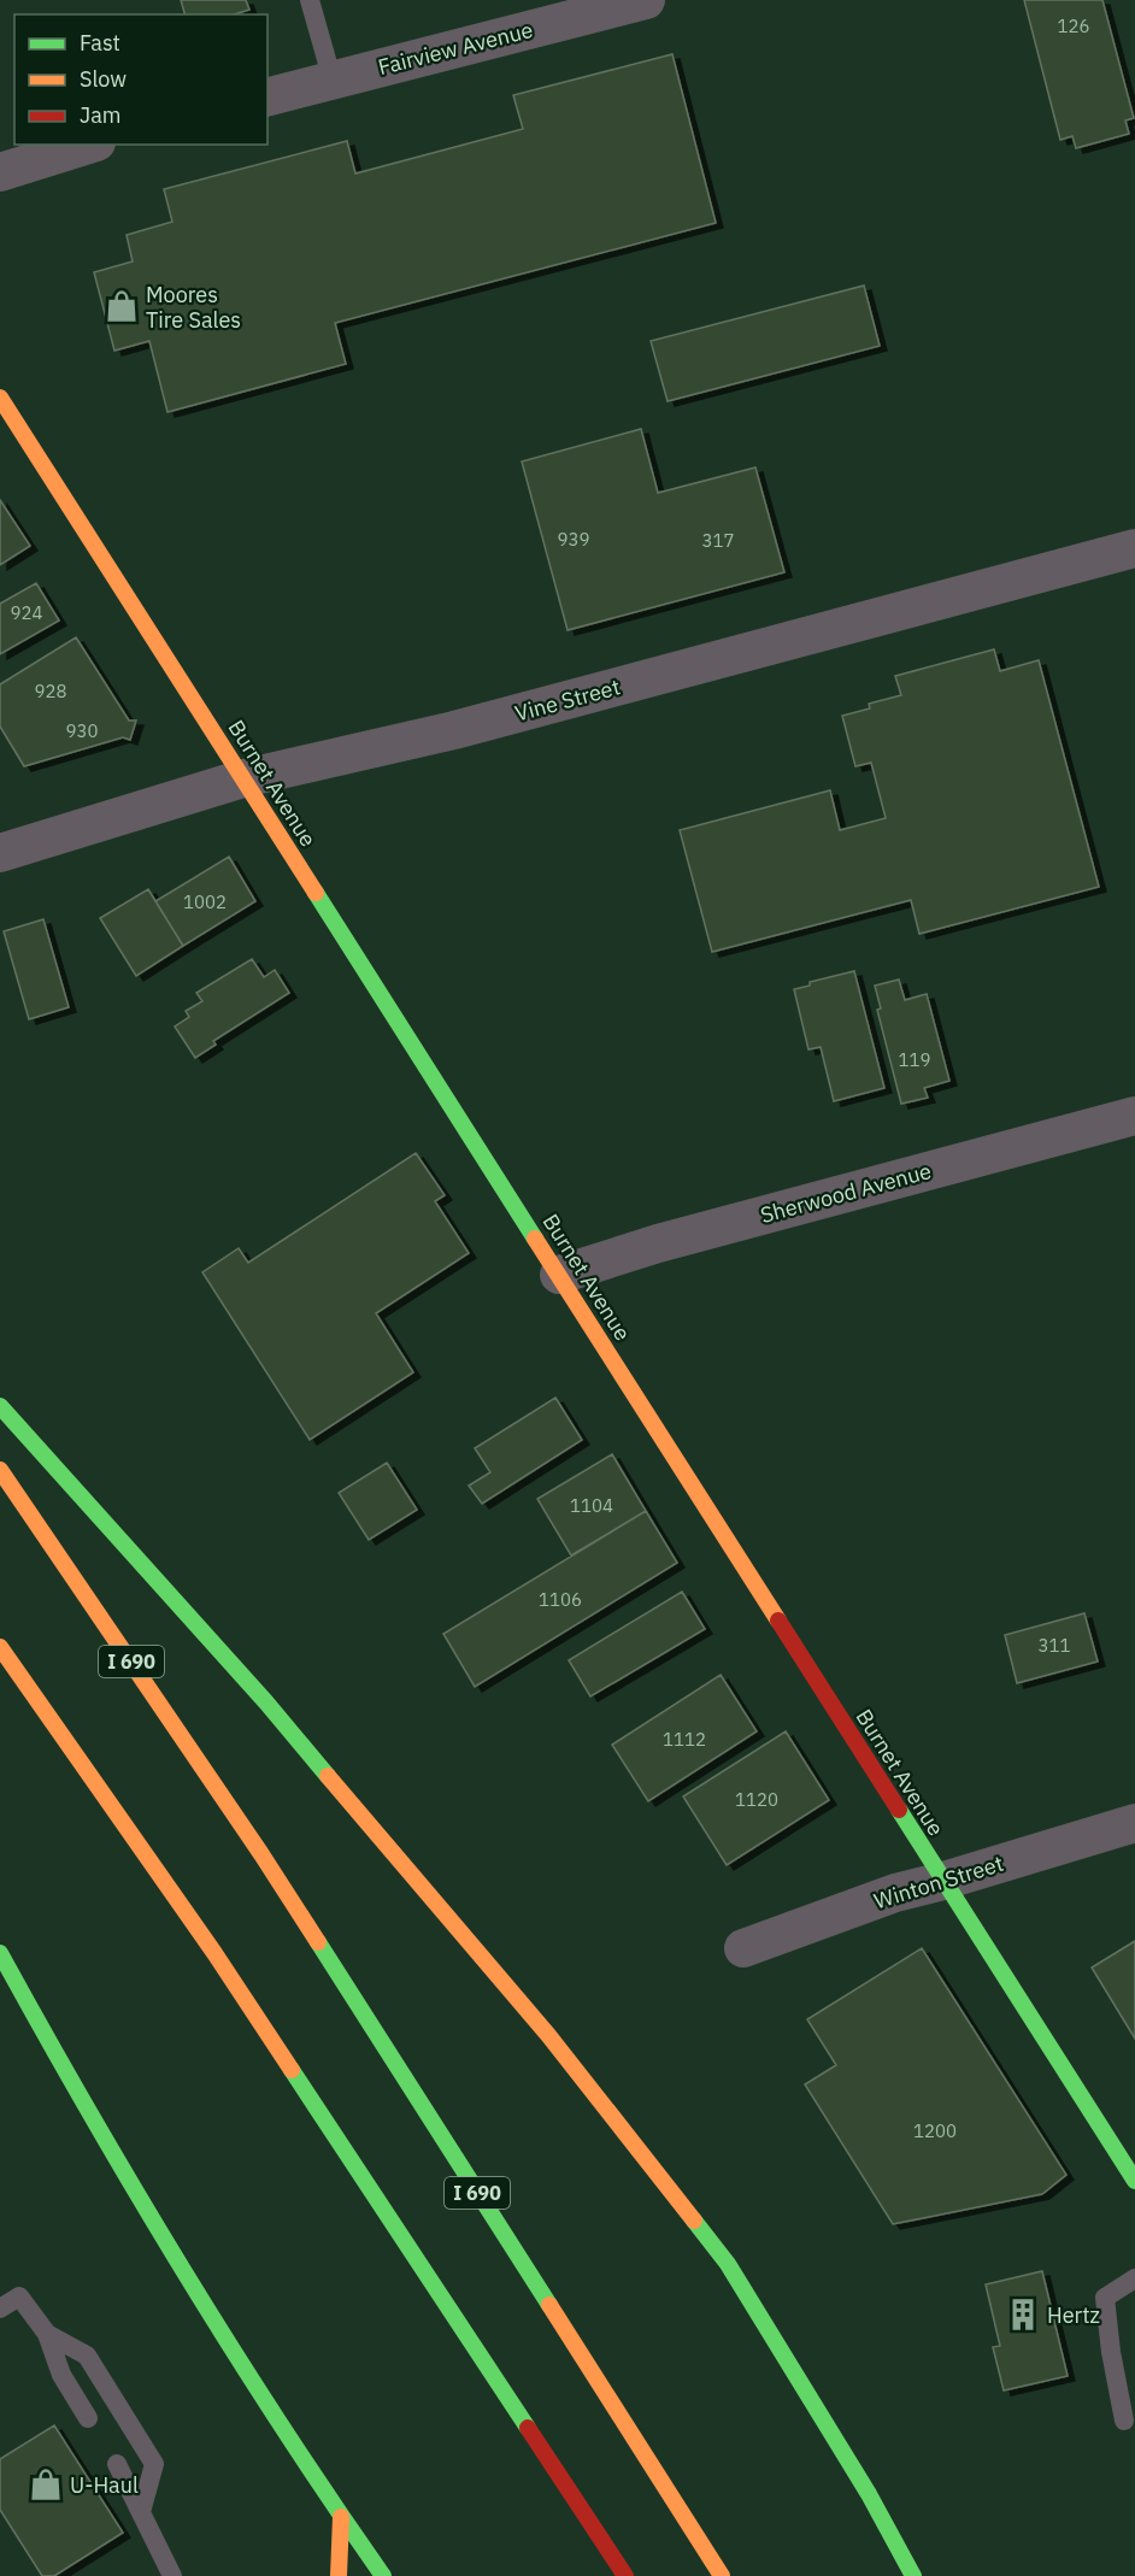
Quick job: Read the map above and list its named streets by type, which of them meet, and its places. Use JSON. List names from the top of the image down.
{
  "streets": {
    "main road": ["Burnet Avenue", "I 690"],
    "street": [
      "Fairview Avenue",
      "Vine Street",
      "Sherwood Avenue",
      "Winton Street"
    ]
  },
  "crossings": [
    ["Vine Street", "Burnet Avenue"],
    ["Burnet Avenue", "Sherwood Avenue"],
    ["Burnet Avenue", "Winton Street"]
  ],
  "places": {
    "shop": ["Moores Tire Sales", "U-Haul"],
    "building": ["Hertz"]
  },
  "house_numbers": [
    "126",
    "939",
    "317",
    "924",
    "928",
    "930",
    "1002",
    "119",
    "1104",
    "1106",
    "311",
    "1112",
    "1120",
    "1200"
  ],
  "legend": ["Fast", "Slow", "Jam"]
}
